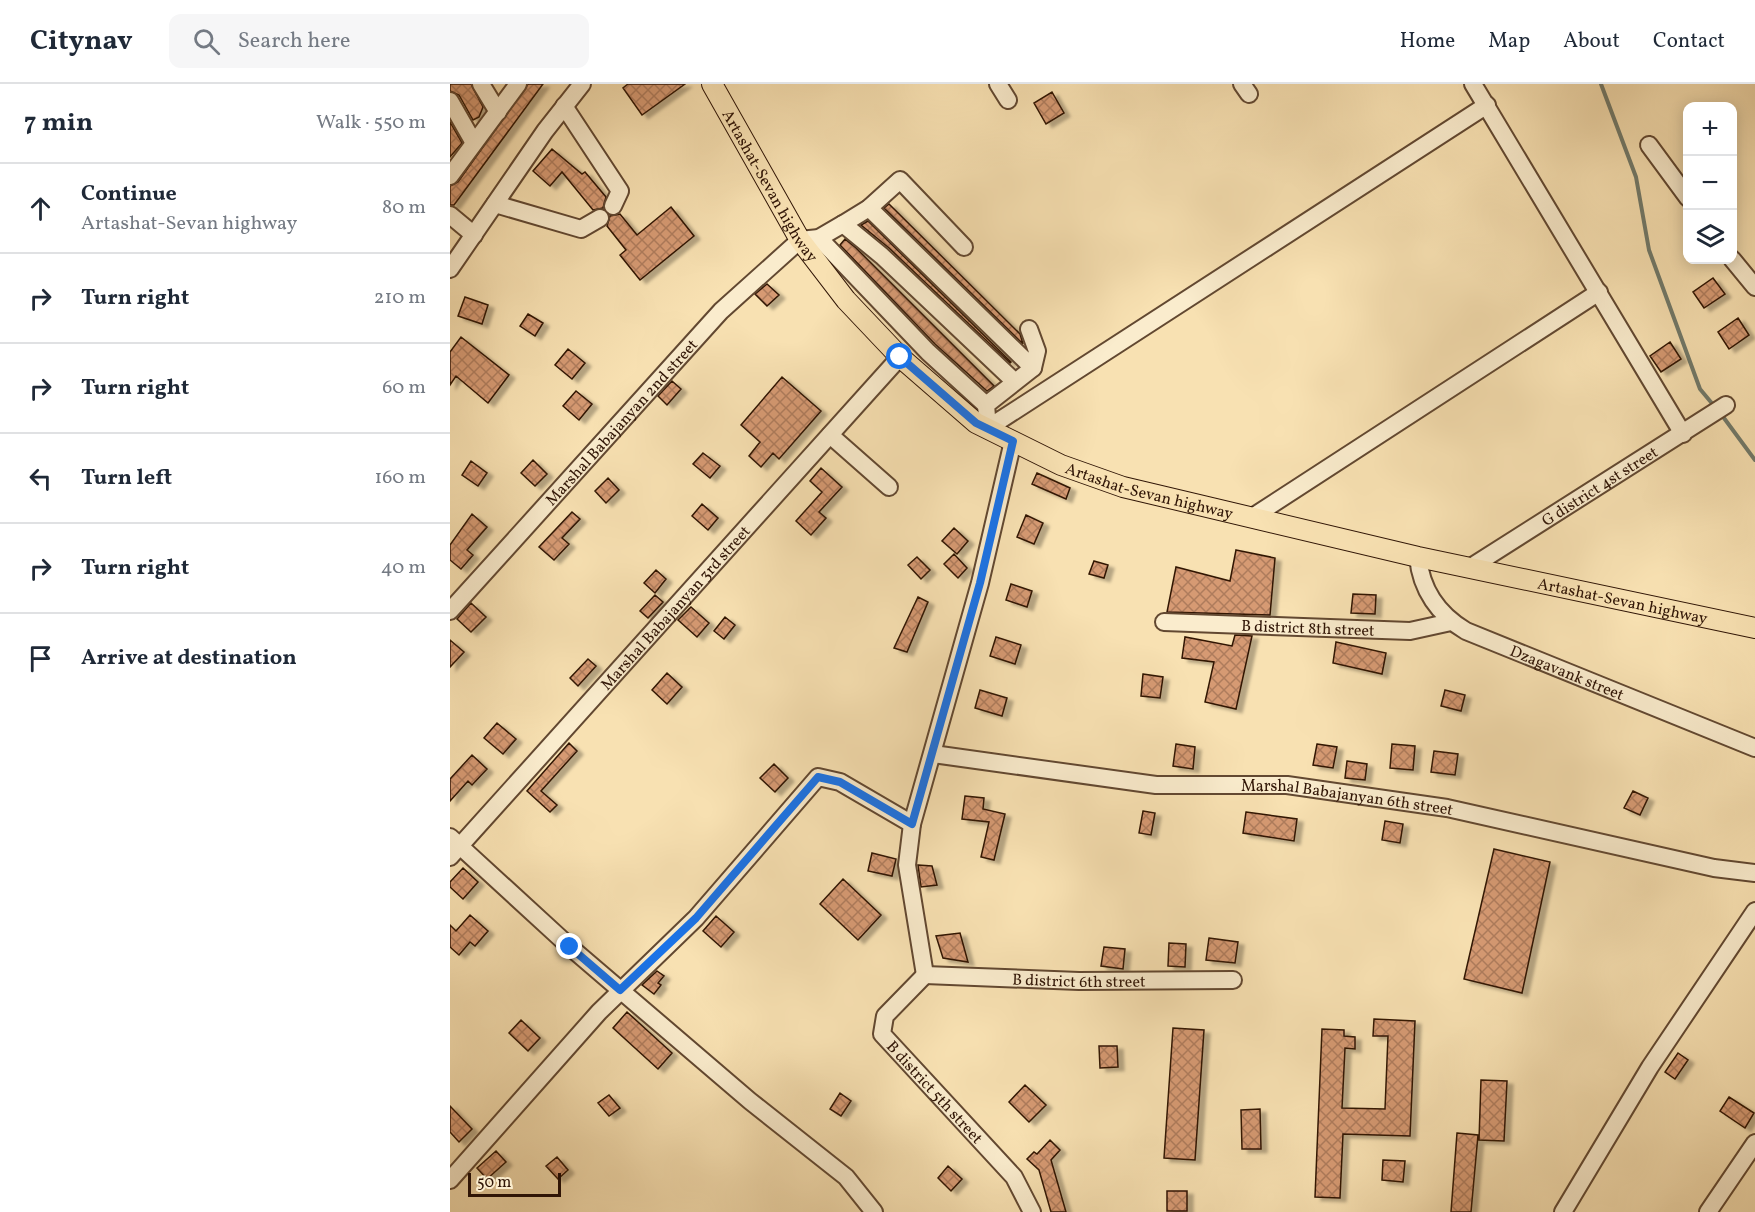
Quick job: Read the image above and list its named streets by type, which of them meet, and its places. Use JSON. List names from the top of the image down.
{
  "streets": {
    "main road": ["Artashat-Sevan highway"],
    "street": [
      "Marshal Babajanyan 2nd street",
      "G district 4st street",
      "Marshal Babajanyan 3rd street",
      "B district 8th street",
      "Dzagavank street",
      "Marshal Babajanyan 6th street",
      "B district 6th street",
      "B district 5th street"
    ]
  },
  "crossings": [
    ["Artashat-Sevan highway", "Marshal Babajanyan 2nd street"],
    ["Artashat-Sevan highway", "G district 4st street"],
    ["Artashat-Sevan highway", "Marshal Babajanyan 3rd street"],
    ["Artashat-Sevan highway", "Dzagavank street"],
    ["B district 8th street", "Dzagavank street"],
    ["B district 6th street", "B district 5th street"]
  ],
  "scale_bar": "50 m",
  "page": {
    "header": "Citynav",
    "search": "Search here",
    "nav": [
      "Home",
      "Map",
      "About",
      "Contact"
    ],
    "heading": ["7 min", "Walk · 550 m"],
    "map_buttons": ["+", "−"],
    "list": [
      ["Continue", "Artashat-Sevan highway", "80 m"],
      ["Turn right", "210 m"],
      ["Turn right", "60 m"],
      ["Turn left", "160 m"],
      ["Turn right", "40 m"],
      "Arrive at destination"
    ],
    "scale": "50 m"
  }
}
